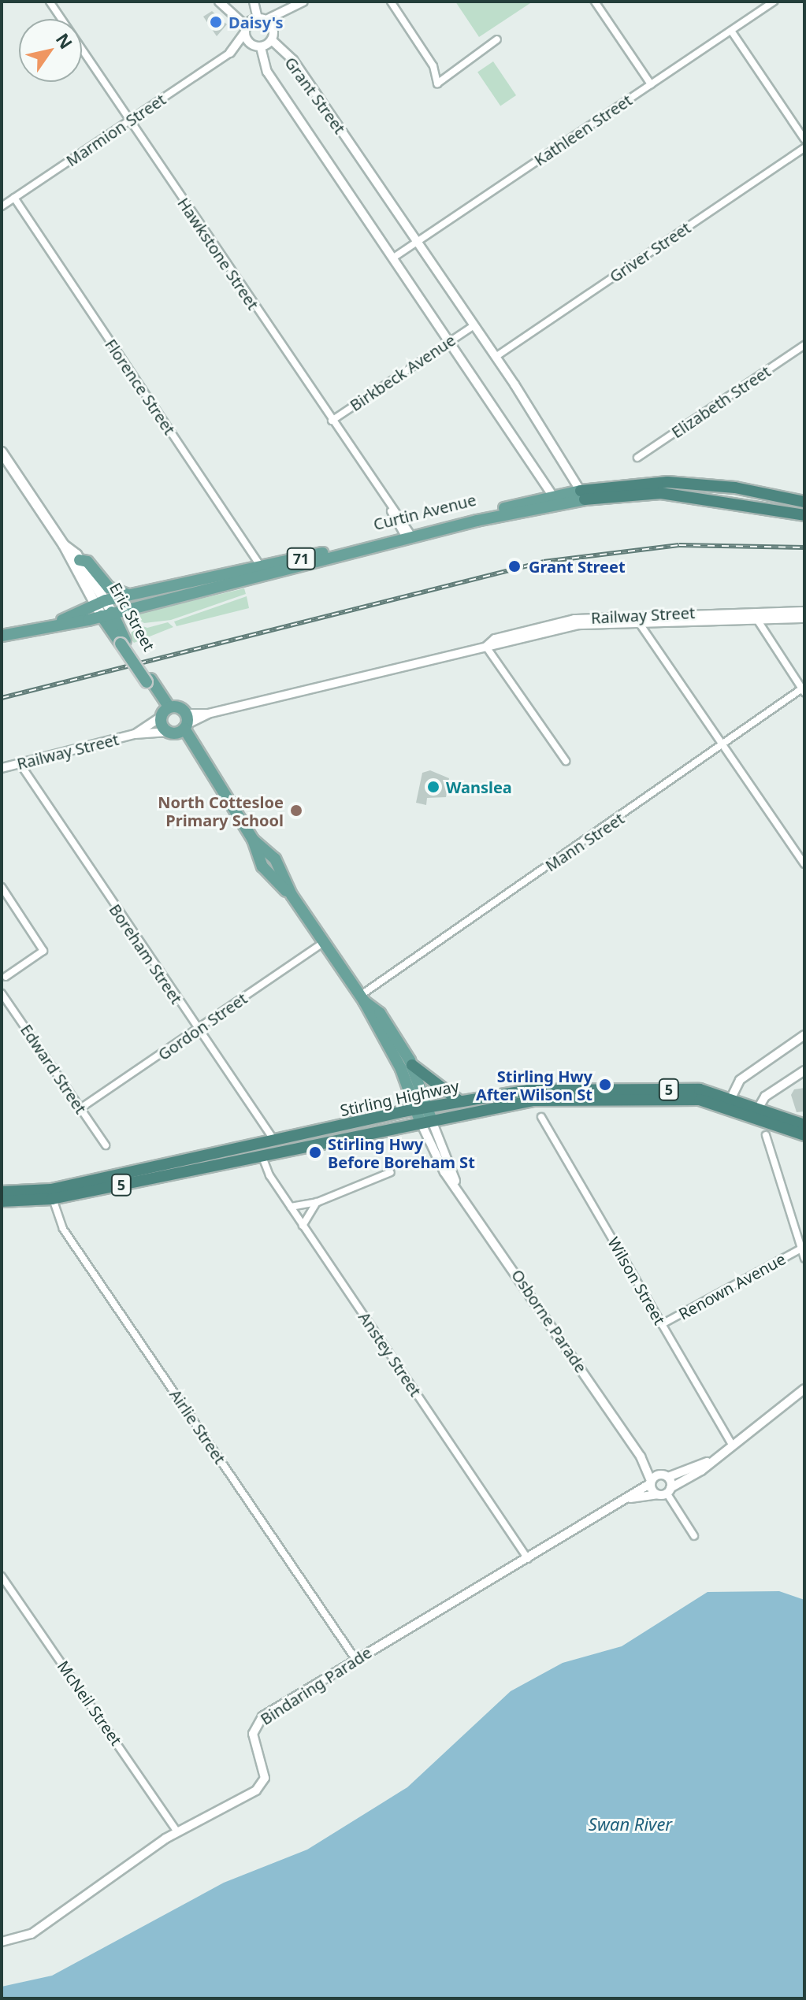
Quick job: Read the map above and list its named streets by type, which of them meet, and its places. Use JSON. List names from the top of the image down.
{
  "streets": {
    "highway": [
      "Curtin Avenue",
      "71",
      "5",
      "Stirling Highway"
    ],
    "main road": ["Eric Street"],
    "street": [
      "Grant Street",
      "Marmion Street",
      "Kathleen Street",
      "Griver Street",
      "Hawkstone Street",
      "Birkbeck Avenue",
      "Florence Street",
      "Elizabeth Street",
      "Railway Street",
      "Mann Street",
      "Boreham Street",
      "Gordon Street",
      "Edward Street",
      "Wilson Street",
      "Renown Avenue",
      "Osborne Parade",
      "Anstey Street",
      "Airlie Street",
      "Bindaring Parade",
      "McNeil Street"
    ]
  },
  "crossings": [
    ["Grant Street", "Marmion Street"],
    ["Grant Street", "Kathleen Street"],
    ["Grant Street", "Griver Street"],
    ["Grant Street", "Birkbeck Avenue"],
    ["Grant Street", "Curtin Avenue"],
    ["Marmion Street", "Hawkstone Street"],
    ["Marmion Street", "Florence Street"],
    ["Hawkstone Street", "Birkbeck Avenue"],
    ["Hawkstone Street", "Curtin Avenue"],
    ["Florence Street", "Curtin Avenue"],
    ["Curtin Avenue", "Eric Street"],
    ["Railway Street", "Eric Street"],
    ["Railway Street", "Boreham Street"],
    ["Boreham Street", "Gordon Street"],
    ["Boreham Street", "Stirling Highway"],
    ["Gordon Street", "Edward Street"],
    ["Stirling Highway", "Osborne Parade"],
    ["Stirling Highway", "Anstey Street"],
    ["Stirling Highway", "Airlie Street"],
    ["Wilson Street", "Renown Avenue"],
    ["Osborne Parade", "Bindaring Parade"],
    ["Anstey Street", "Bindaring Parade"],
    ["Airlie Street", "Bindaring Parade"],
    ["Bindaring Parade", "McNeil Street"]
  ],
  "water": ["Swan River"],
  "places": [
    "Daisy's",
    "Grant Street",
    "Wanslea",
    "North Cottesloe Primary School",
    "Stirling Hwy After Wilson St",
    "Stirling Hwy Before Boreham St"
  ],
  "north": "top right"
}
